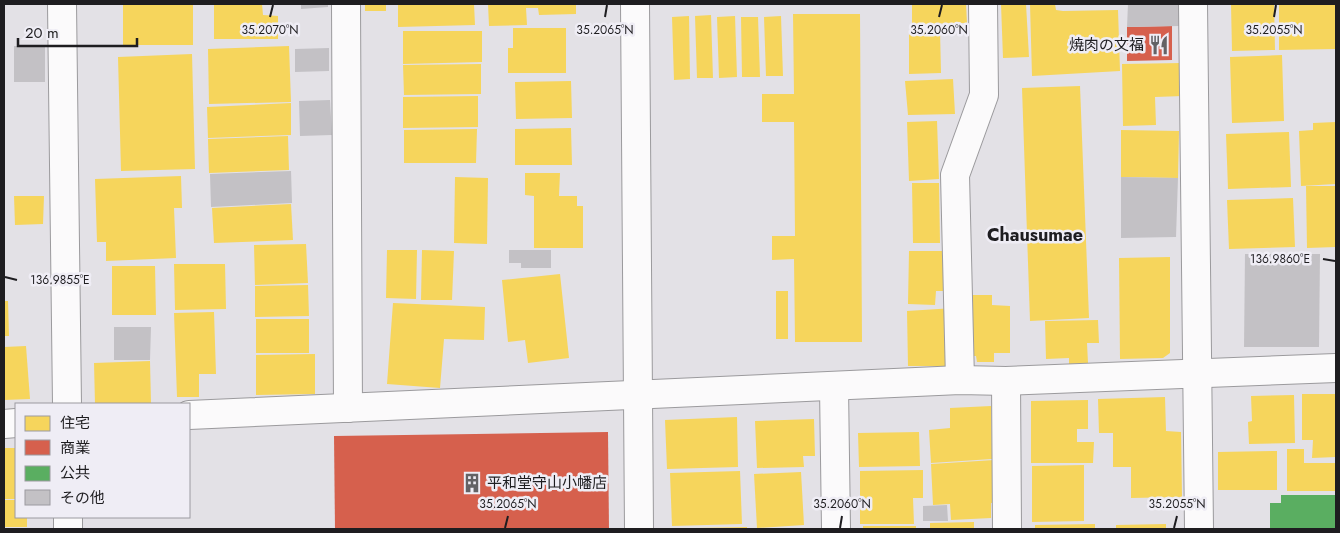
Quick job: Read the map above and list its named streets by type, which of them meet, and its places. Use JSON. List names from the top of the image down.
{
  "districts": ["Chausumae"],
  "places": {
    "restaurant": ["焼肉の文福"],
    "building": ["平和堂守山小幡店"]
  },
  "legend": [
    "住宅",
    "商業",
    "公共",
    "その他"
  ],
  "scale_bar": "20 m",
  "coordinates": [
    "35.2070°N",
    "35.2065°N",
    "35.2060°N",
    "35.2055°N",
    "136.9860°E",
    "136.9855°E"
  ]
}
